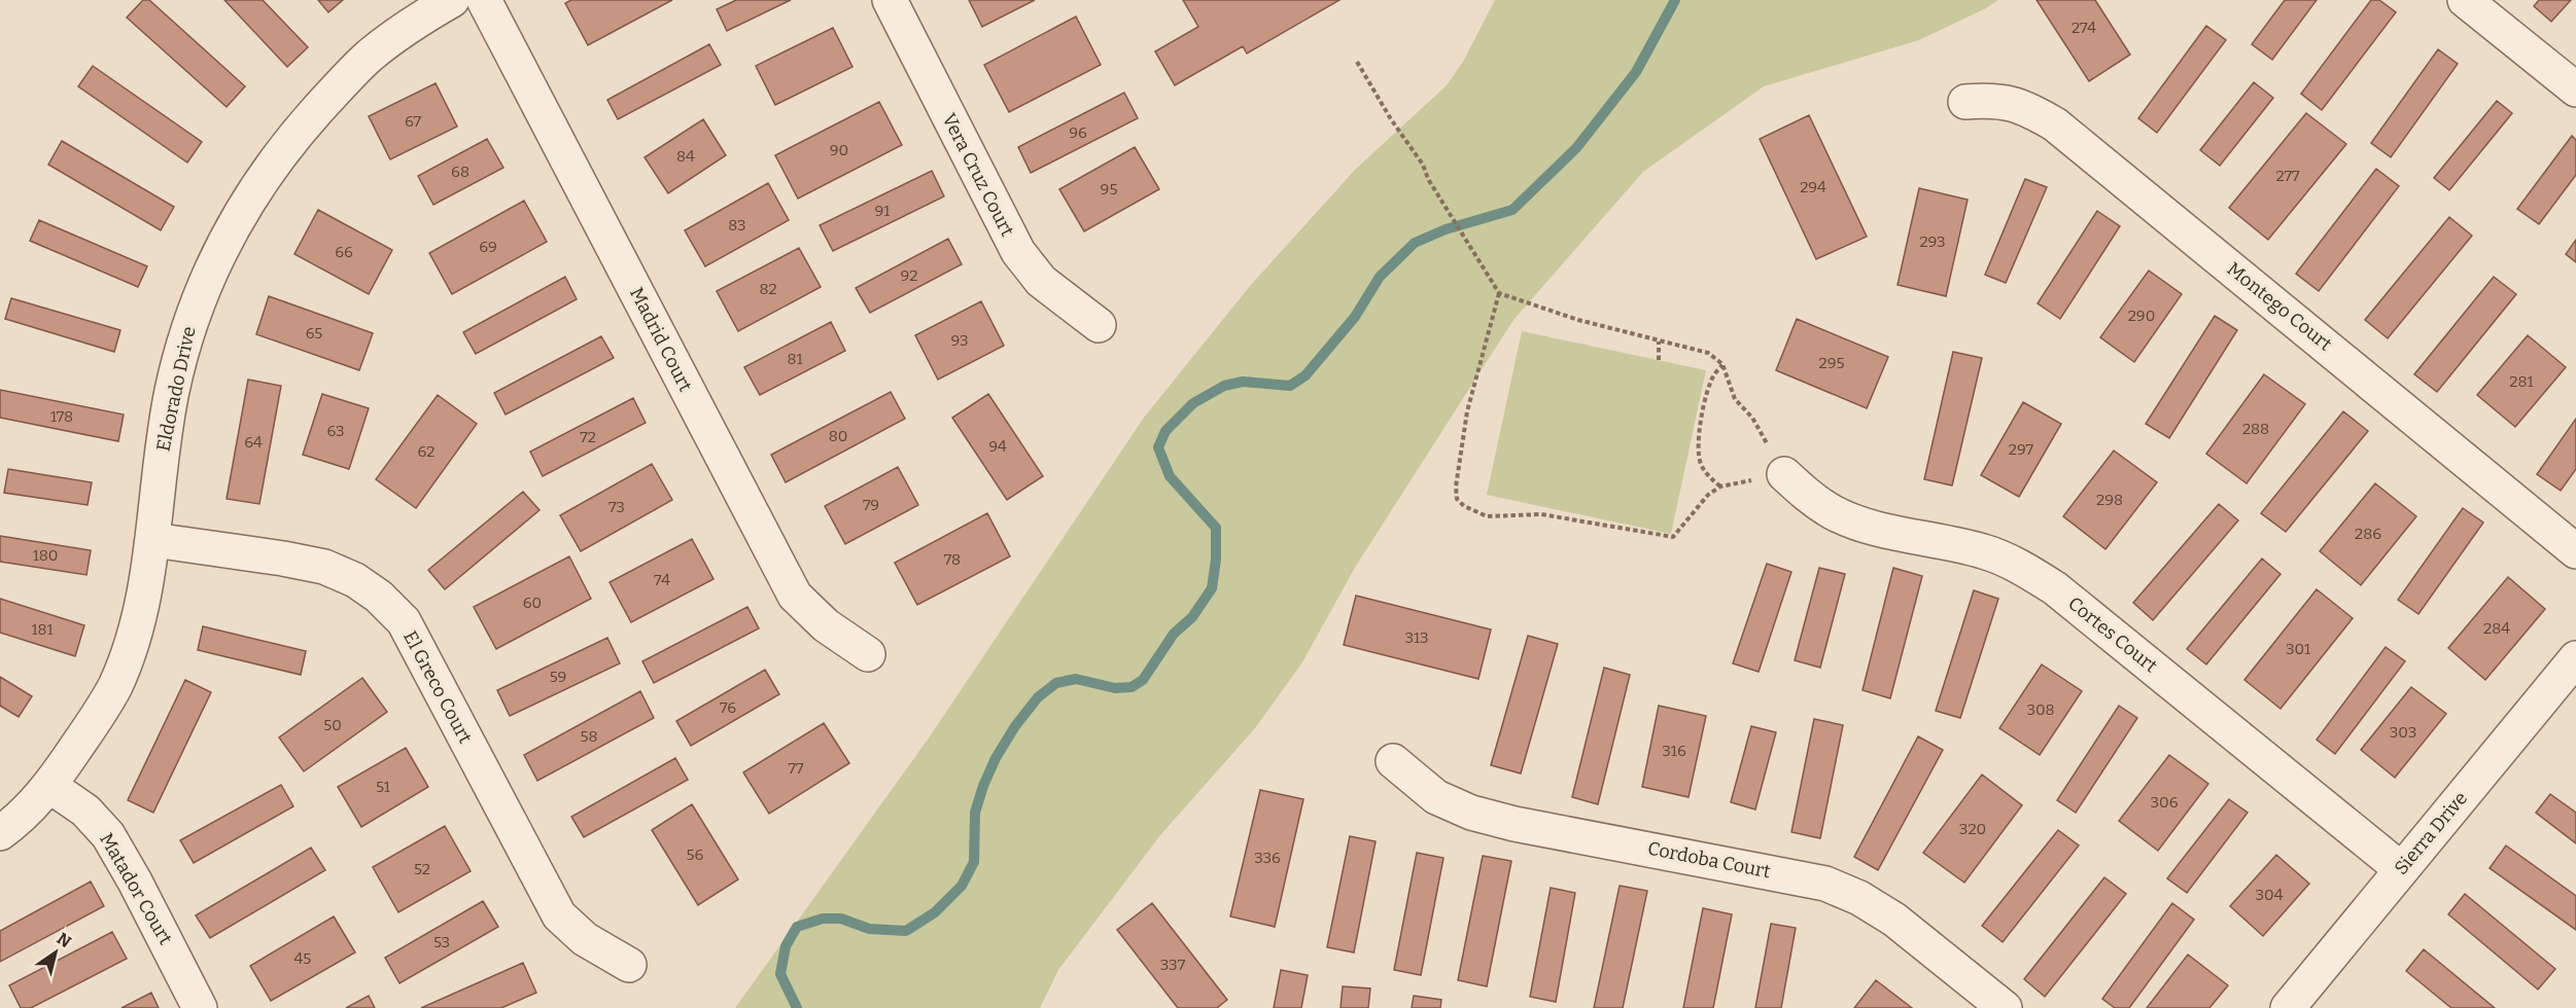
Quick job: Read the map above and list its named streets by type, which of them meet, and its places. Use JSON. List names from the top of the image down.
{
  "streets": {
    "street": [
      "Vera Cruz Court",
      "Montego Court",
      "Madrid Court",
      "Eldorado Drive",
      "Cortes Court",
      "El Greco Court",
      "Sierra Drive",
      "Cordoba Court",
      "Matador Court"
    ]
  },
  "crossings": [
    ["Eldorado Drive", "El Greco Court"],
    ["Eldorado Drive", "Matador Court"],
    ["Cortes Court", "Sierra Drive"]
  ],
  "house_numbers": [
    "274",
    "67",
    "96",
    "90",
    "84",
    "68",
    "277",
    "294",
    "95",
    "91",
    "83",
    "293",
    "69",
    "66",
    "92",
    "82",
    "290",
    "65",
    "93",
    "81",
    "295",
    "281",
    "178",
    "288",
    "63",
    "80",
    "72",
    "64",
    "94",
    "297",
    "62",
    "298",
    "79",
    "73",
    "286",
    "180",
    "78",
    "74",
    "60",
    "284",
    "181",
    "313",
    "301",
    "59",
    "76",
    "308",
    "50",
    "303",
    "58",
    "316",
    "77",
    "51",
    "306",
    "320",
    "56",
    "336",
    "52",
    "304",
    "53",
    "45",
    "337"
  ],
  "north": "top right"
}
